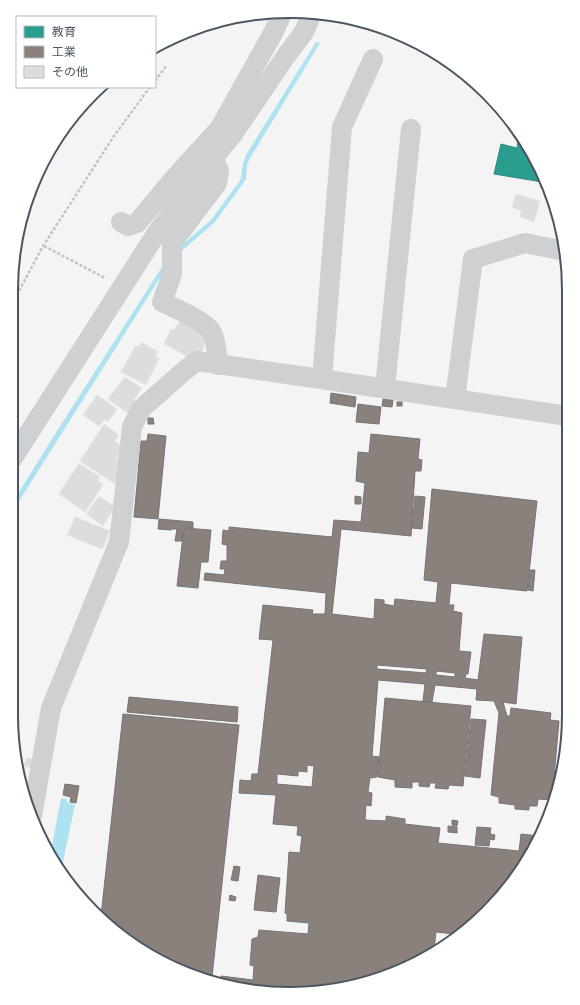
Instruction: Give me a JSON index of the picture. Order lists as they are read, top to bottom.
{
  "legend": ["教育", "工業", "その他"]
}
